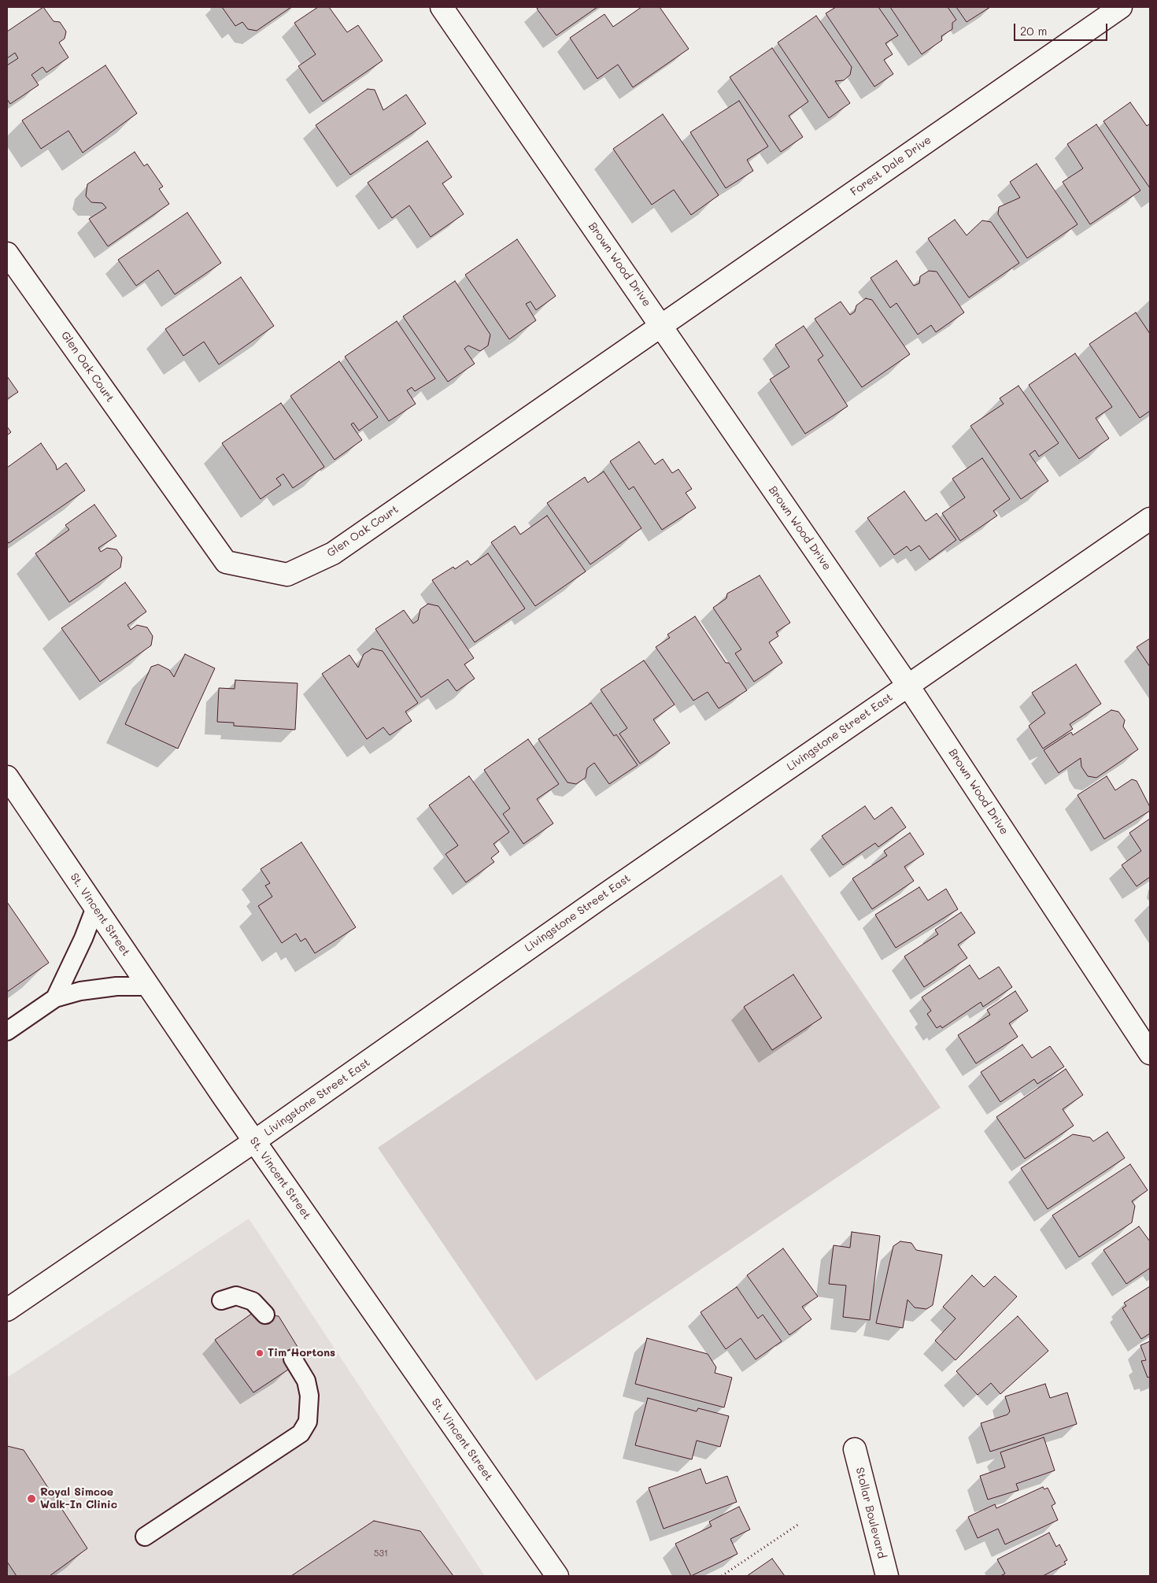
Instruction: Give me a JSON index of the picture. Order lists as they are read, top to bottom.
{
  "streets": {
    "street": [
      "Forest Dale Drive",
      "Brown Wood Drive",
      "Glen Oak Court",
      "Livingstone Street East",
      "St. Vincent Street",
      "Stollar Boulevard"
    ]
  },
  "crossings": [
    ["Forest Dale Drive", "Brown Wood Drive"],
    ["Forest Dale Drive", "Glen Oak Court"],
    ["Brown Wood Drive", "Glen Oak Court"],
    ["Brown Wood Drive", "Livingstone Street East"],
    ["Livingstone Street East", "St. Vincent Street"]
  ],
  "places": ["Tim Hortons", "Royal Simcoe Walk-In Clinic"],
  "house_numbers": ["531"],
  "scale_bar": "20 m"
}
